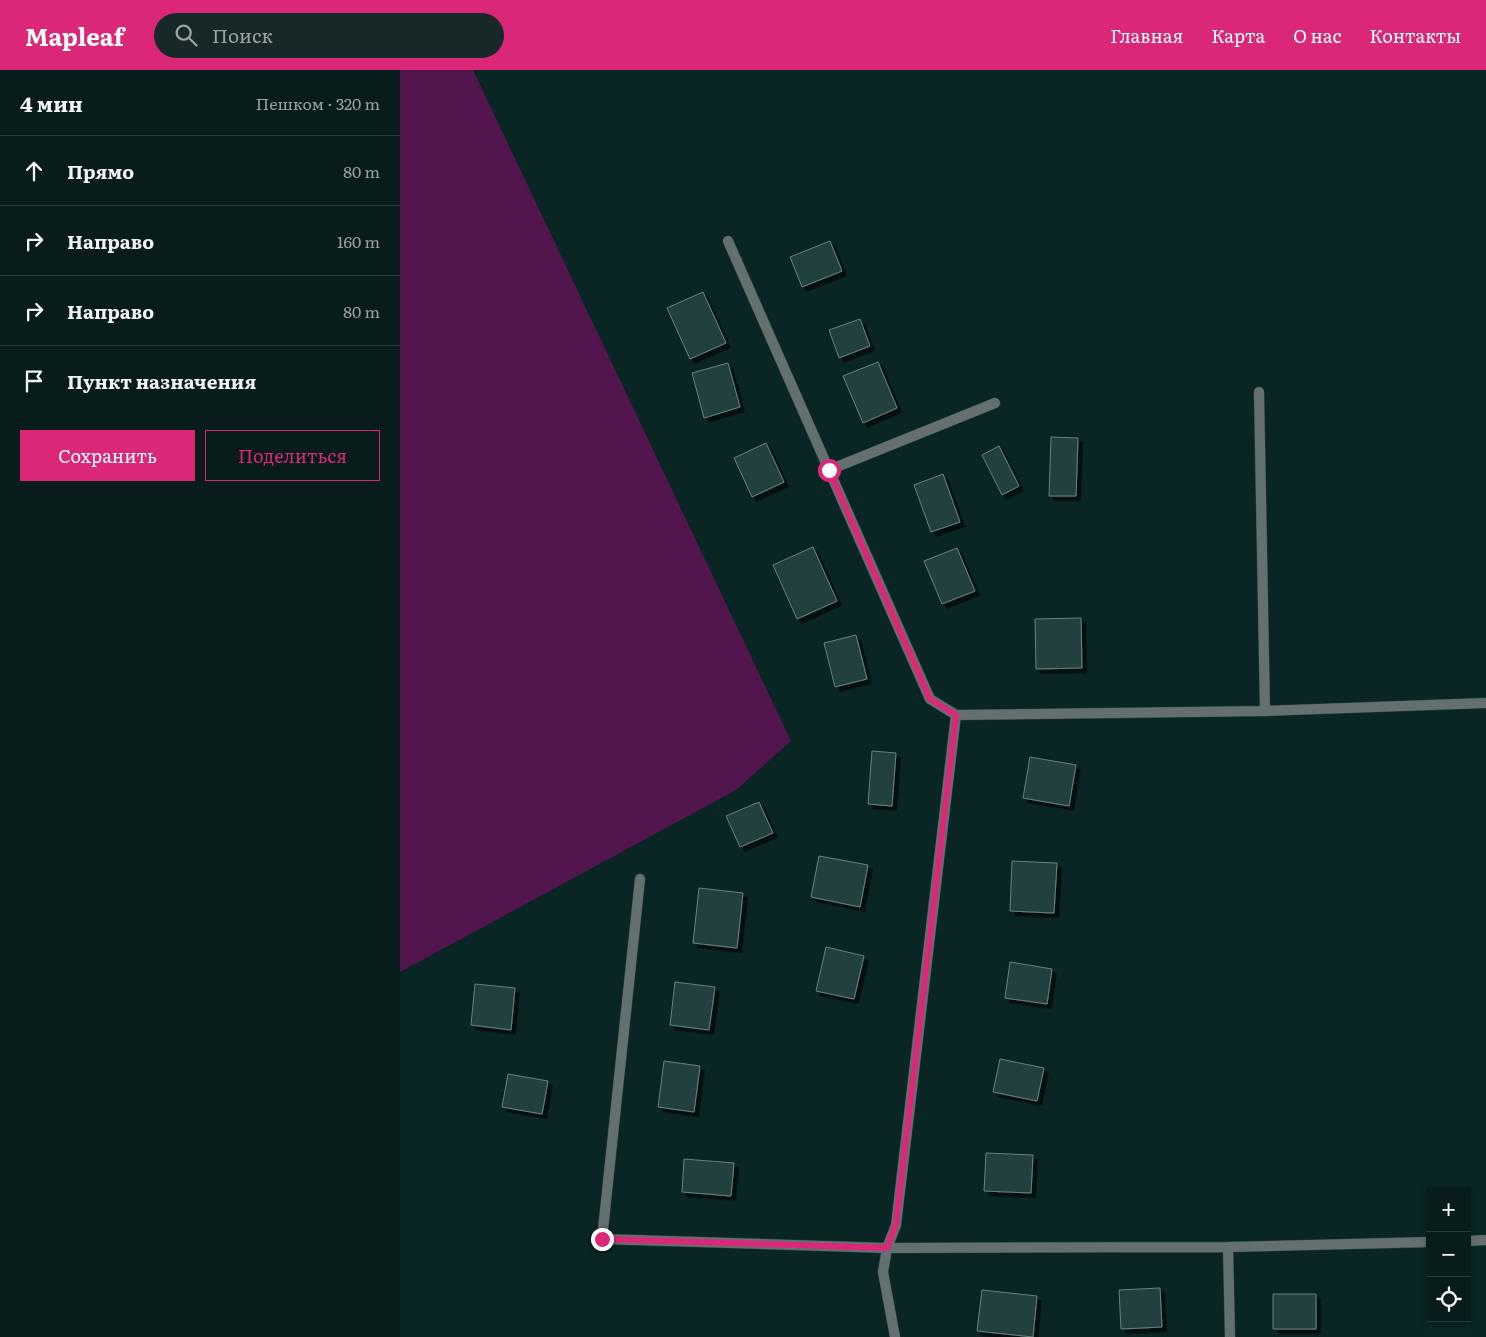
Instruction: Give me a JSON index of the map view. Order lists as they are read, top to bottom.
{
  "page": {
    "header": "Mapleaf",
    "search": "Поиск",
    "nav": [
      "Главная",
      "Карта",
      "О нас",
      "Контакты"
    ],
    "heading": ["4 мин", "Пешком · 320 m"],
    "list": [
      ["Прямо", "80 m"],
      ["Направо", "160 m"],
      ["Направо", "80 m"],
      "Пункт назначения"
    ],
    "buttons": ["Сохранить", "Поделиться"],
    "map_buttons": ["+", "−"]
  }
}
